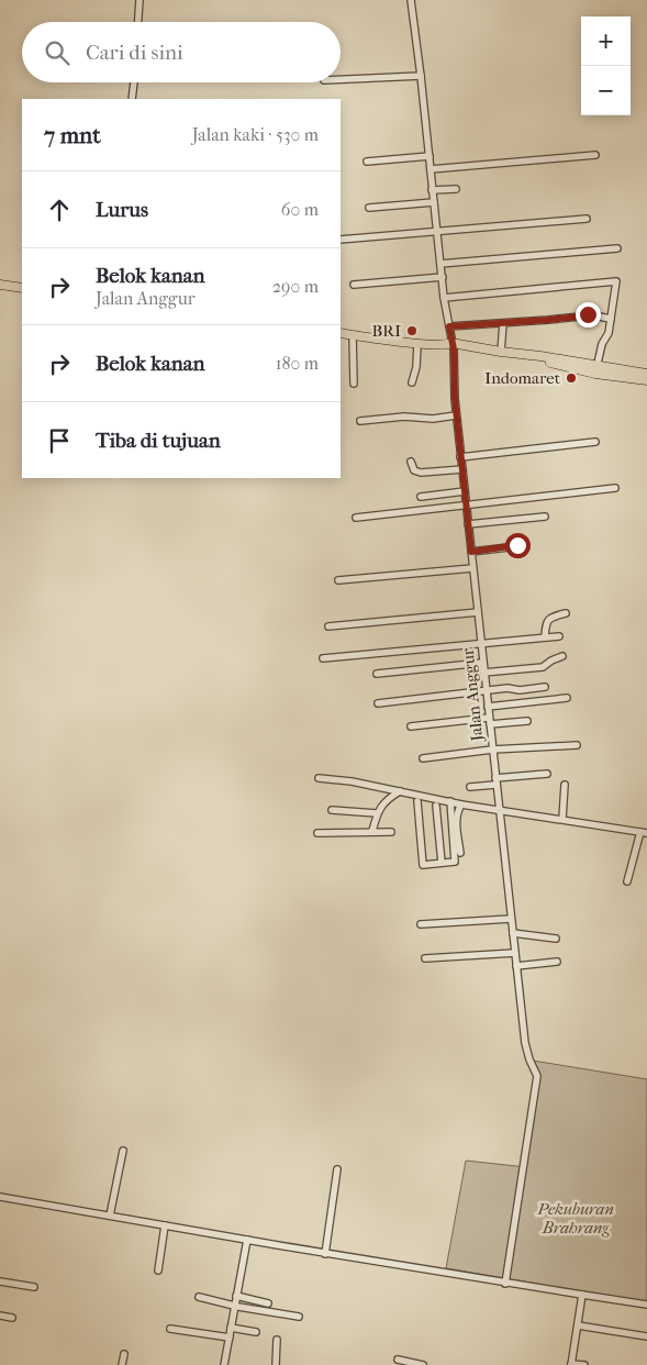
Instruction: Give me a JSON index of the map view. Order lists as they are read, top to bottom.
{
  "streets": {
    "street": ["Jalan Anggur"]
  },
  "parks": ["Pekuburan Brahrang"],
  "places": ["BRI", "Indomaret"],
  "page": {
    "map_buttons": ["+", "−"],
    "search": "Cari di sini",
    "heading": ["7 mnt", "Jalan kaki · 530 m"],
    "list": [
      ["Lurus", "60 m"],
      ["Belok kanan", "Jalan Anggur", "290 m"],
      ["Belok kanan", "180 m"],
      "Tiba di tujuan"
    ]
  }
}
